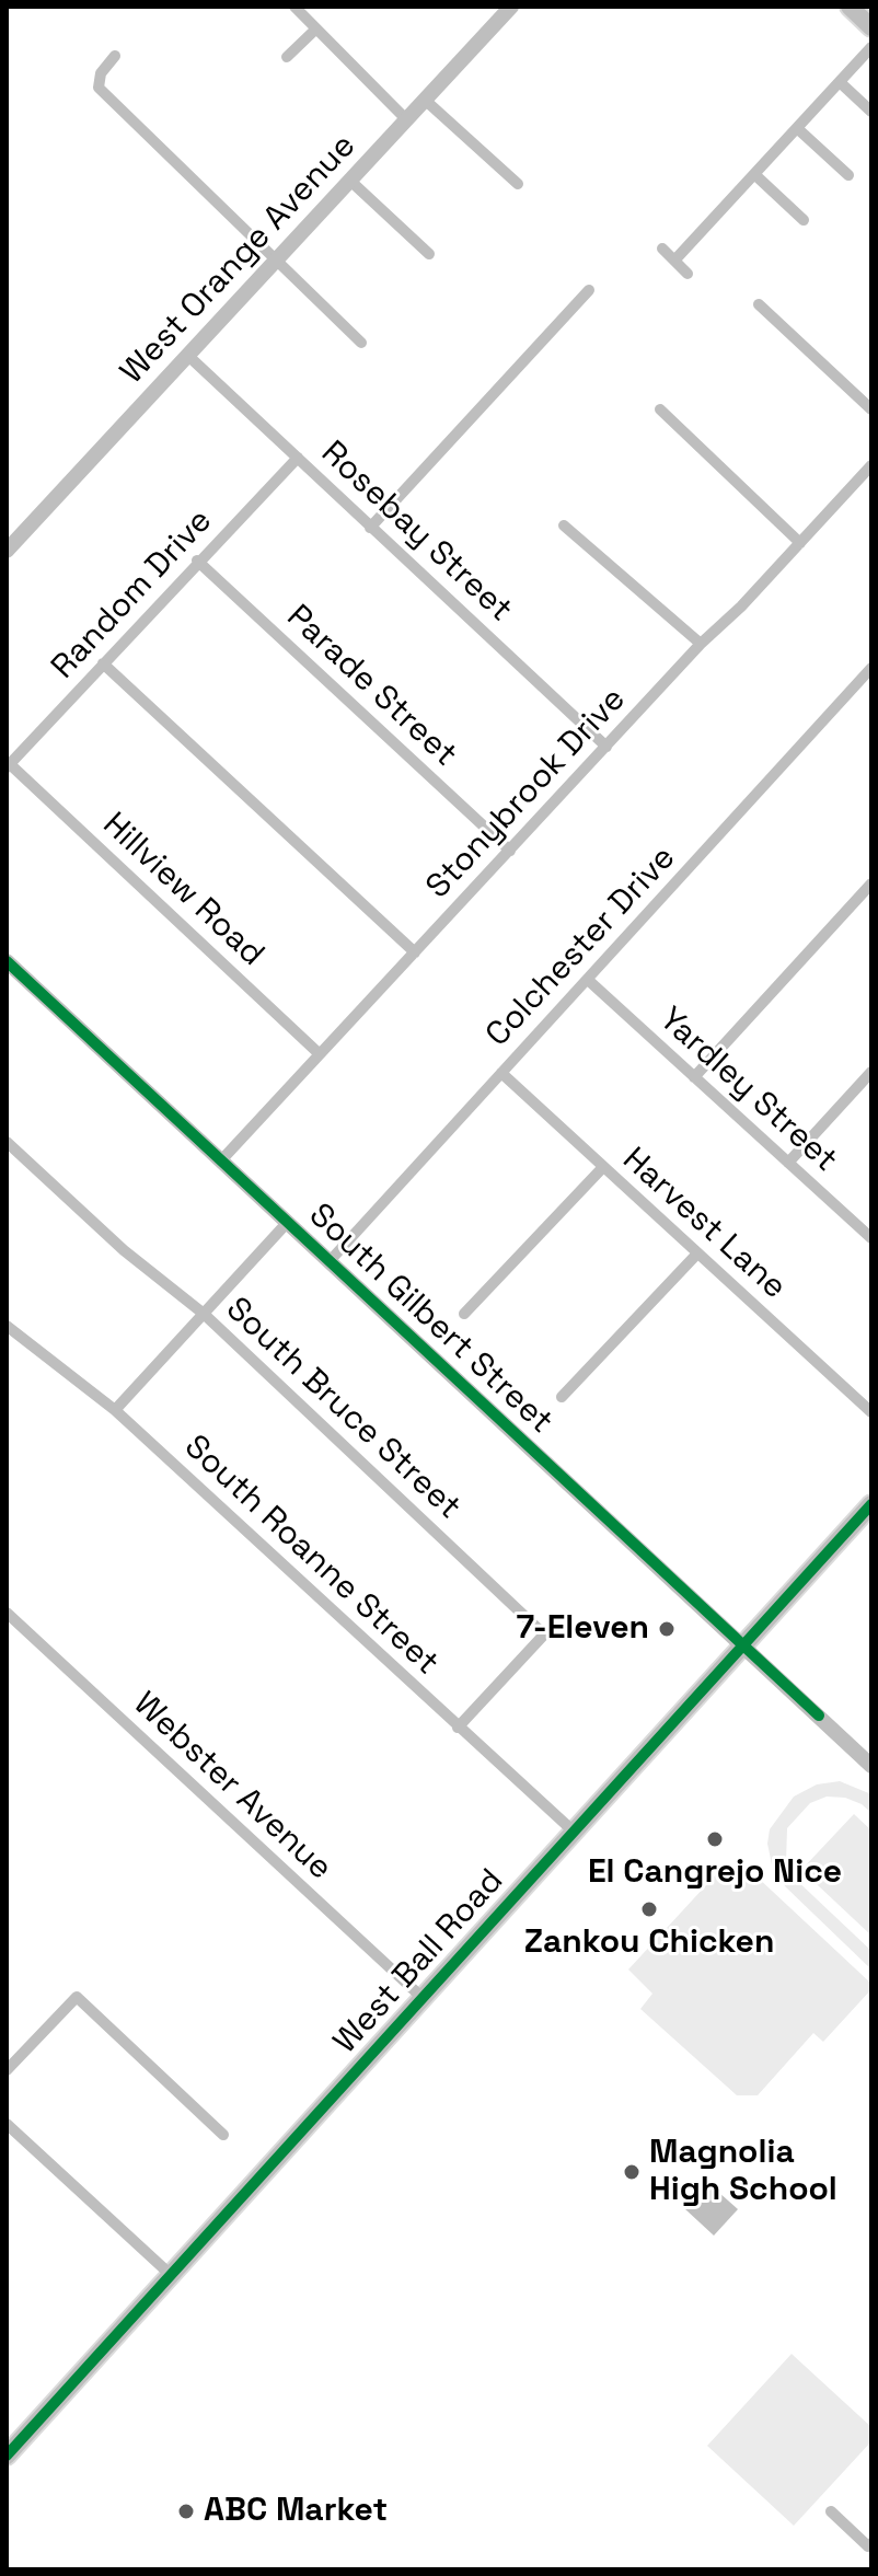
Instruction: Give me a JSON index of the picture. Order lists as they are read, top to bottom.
{
  "streets": {
    "main road": ["West Ball Road"],
    "street": [
      "West Orange Avenue",
      "Rosebay Street",
      "Random Drive",
      "Parade Street",
      "Stonybrook Drive",
      "Hillview Road",
      "Colchester Drive",
      "Yardley Street",
      "Harvest Lane",
      "South Gilbert Street",
      "South Bruce Street",
      "South Roanne Street",
      "Webster Avenue"
    ]
  },
  "crossings": [
    ["West Orange Avenue", "Rosebay Street"],
    ["Rosebay Street", "Random Drive"],
    ["Rosebay Street", "Stonybrook Drive"],
    ["Random Drive", "Parade Street"],
    ["Random Drive", "Hillview Road"],
    ["Parade Street", "Stonybrook Drive"],
    ["Stonybrook Drive", "Hillview Road"],
    ["Stonybrook Drive", "South Gilbert Street"],
    ["Colchester Drive", "Yardley Street"],
    ["Colchester Drive", "Harvest Lane"],
    ["Colchester Drive", "South Gilbert Street"],
    ["South Gilbert Street", "West Ball Road"],
    ["South Bruce Street", "South Roanne Street"],
    ["South Roanne Street", "West Ball Road"],
    ["Webster Avenue", "West Ball Road"]
  ],
  "places": [
    "7-Eleven",
    "El Cangrejo Nice",
    "Zankou Chicken",
    "Magnolia High School",
    "ABC Market"
  ]
}
